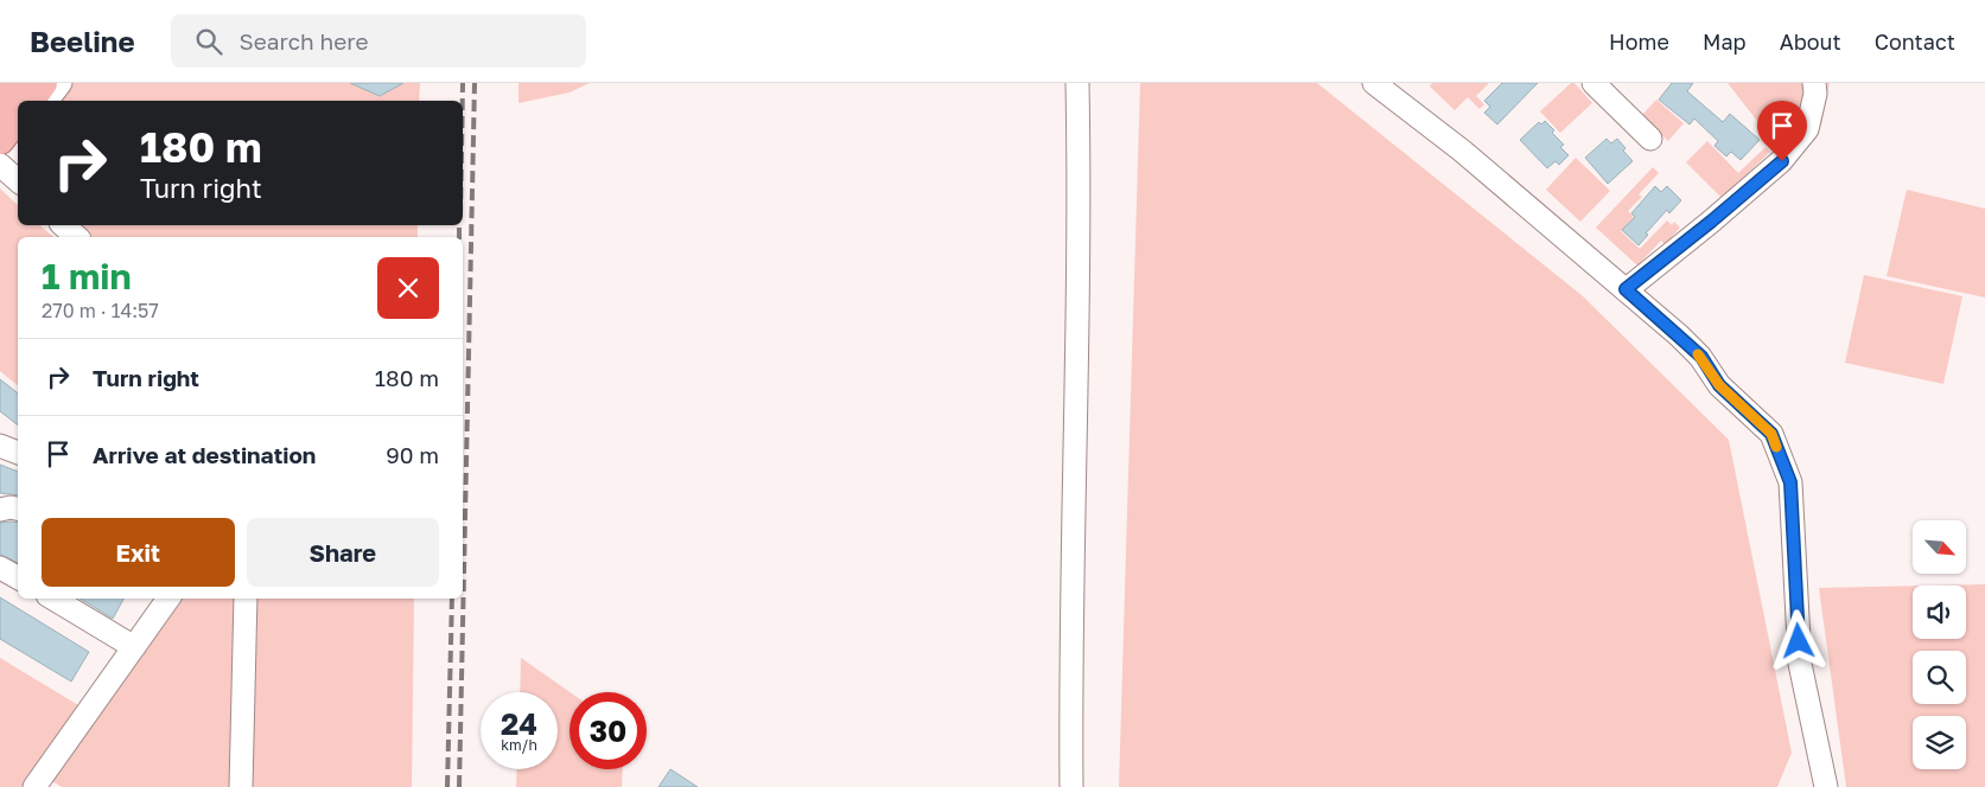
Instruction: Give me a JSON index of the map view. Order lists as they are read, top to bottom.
{
  "north": "bottom right",
  "page": {
    "header": "Beeline",
    "search": "Search here",
    "nav": [
      "Home",
      "Map",
      "About",
      "Contact"
    ],
    "turn": ["180 m", "Turn right"],
    "heading": ["1 min", "270 m · 14:57"],
    "list": [
      {
        "name": "Turn right",
        "value": "180 m"
      },
      {
        "name": "Arrive at destination",
        "value": "90 m"
      }
    ],
    "buttons": ["Exit", "Share"],
    "speed": "24 km/h",
    "limit": "30"
  }
}
